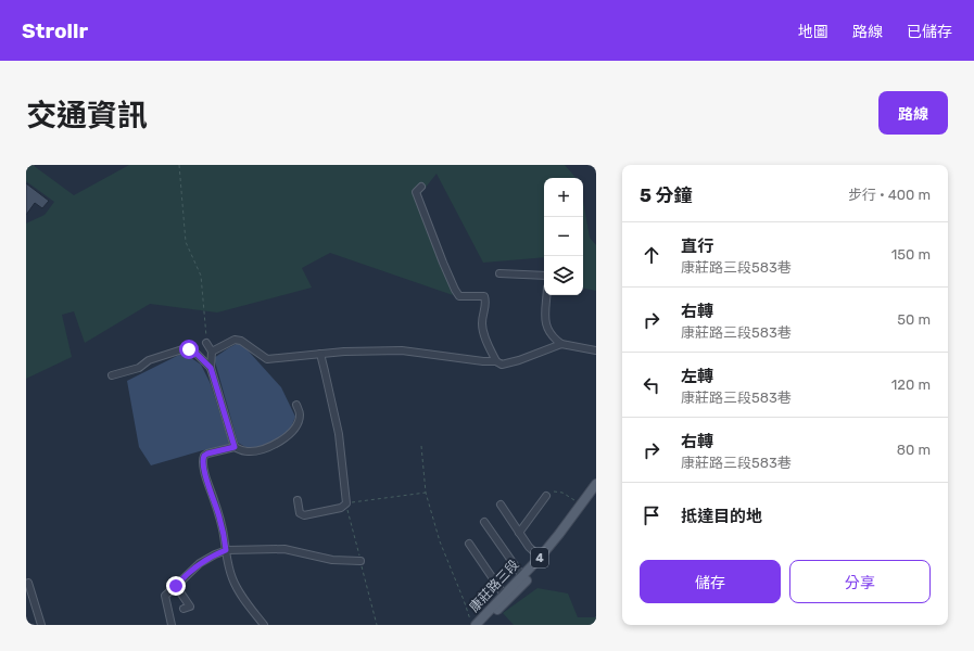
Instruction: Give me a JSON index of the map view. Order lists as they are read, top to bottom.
{
  "streets": {
    "main road": ["4", "康莊路三段"]
  },
  "page": {
    "header": "Strollr",
    "nav": ["地圖", "路線", "已儲存"],
    "title": "交通資訊",
    "buttons": [
      "路線",
      ["儲存", "分享"]
    ],
    "heading": ["5 分鐘", "步行 · 400 m"],
    "map_buttons": ["+", "−"],
    "list": [
      ["直行", "康莊路三段583巷", "150 m"],
      ["右轉", "康莊路三段583巷", "50 m"],
      ["左轉", "康莊路三段583巷", "120 m"],
      ["右轉", "康莊路三段583巷", "80 m"],
      "抵達目的地"
    ]
  }
}
